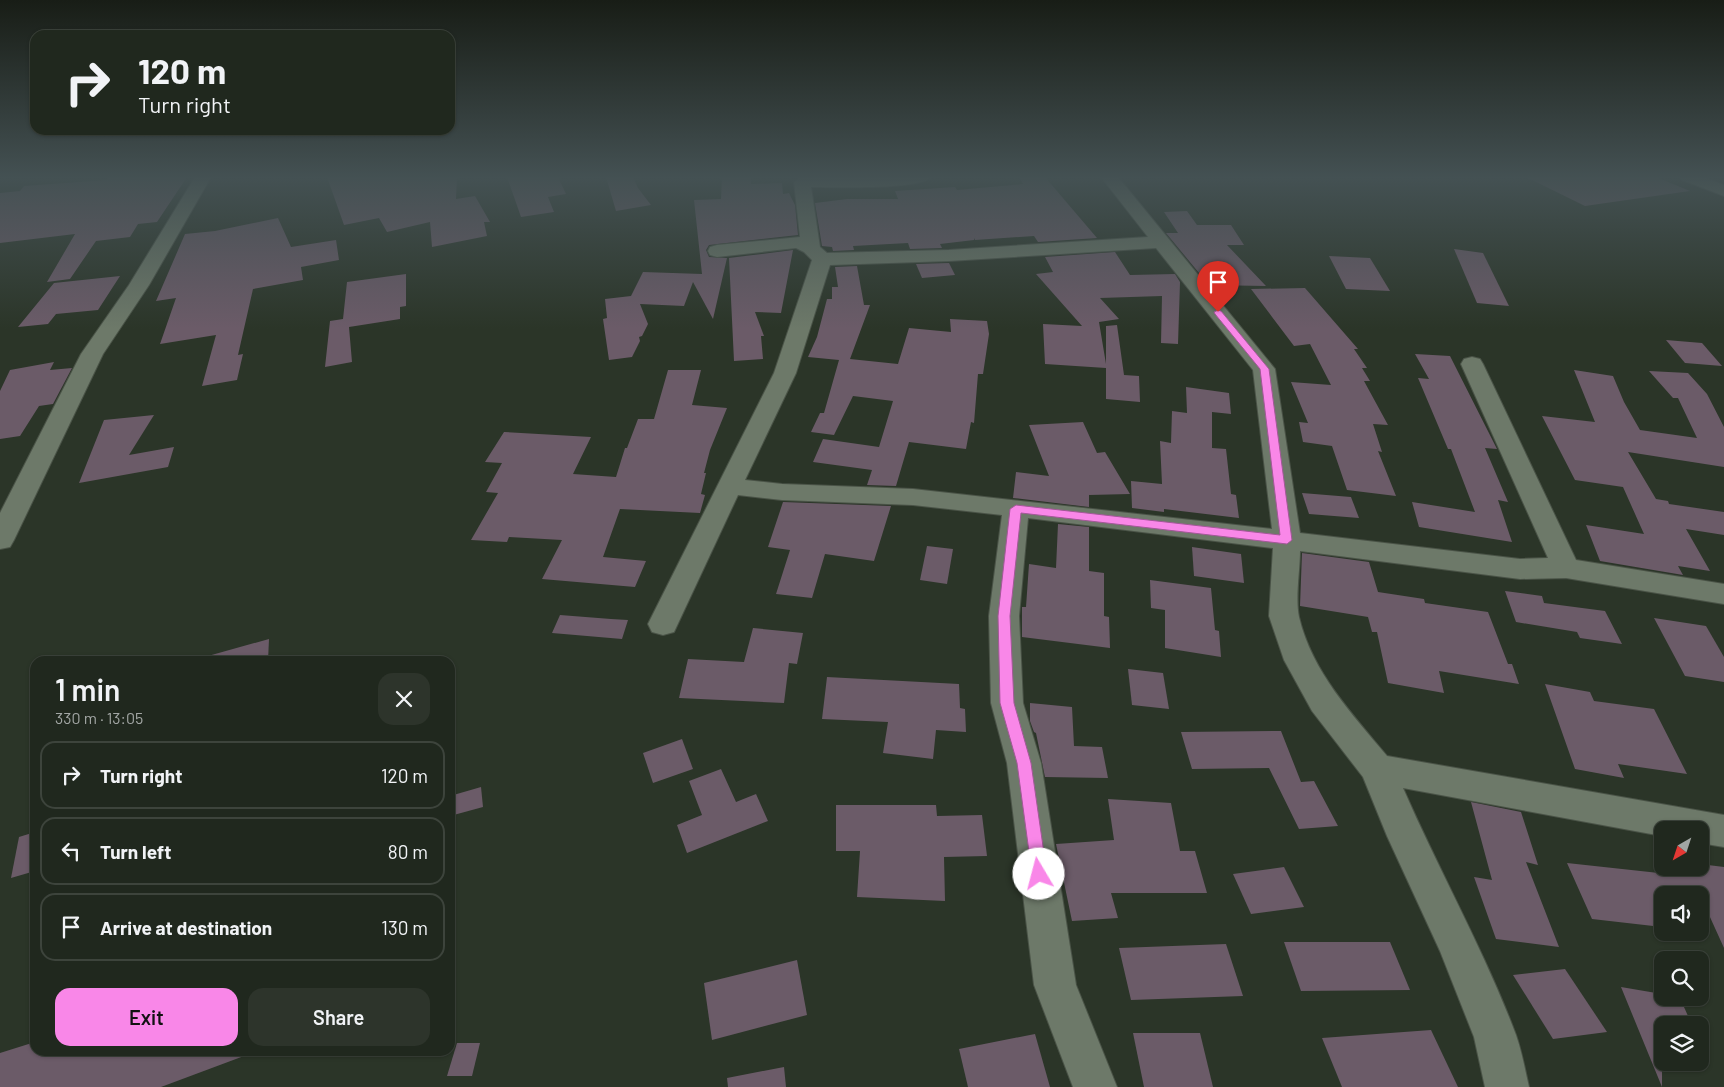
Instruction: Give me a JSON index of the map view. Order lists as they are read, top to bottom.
{
  "north": "bottom left",
  "page": {
    "turn": ["120 m", "Turn right"],
    "heading": ["1 min", "330 m · 13:05"],
    "list": [
      {
        "name": "Turn right",
        "value": "120 m"
      },
      {
        "name": "Turn left",
        "value": "80 m"
      },
      {
        "name": "Arrive at destination",
        "value": "130 m"
      }
    ],
    "buttons": ["Exit", "Share"]
  }
}
